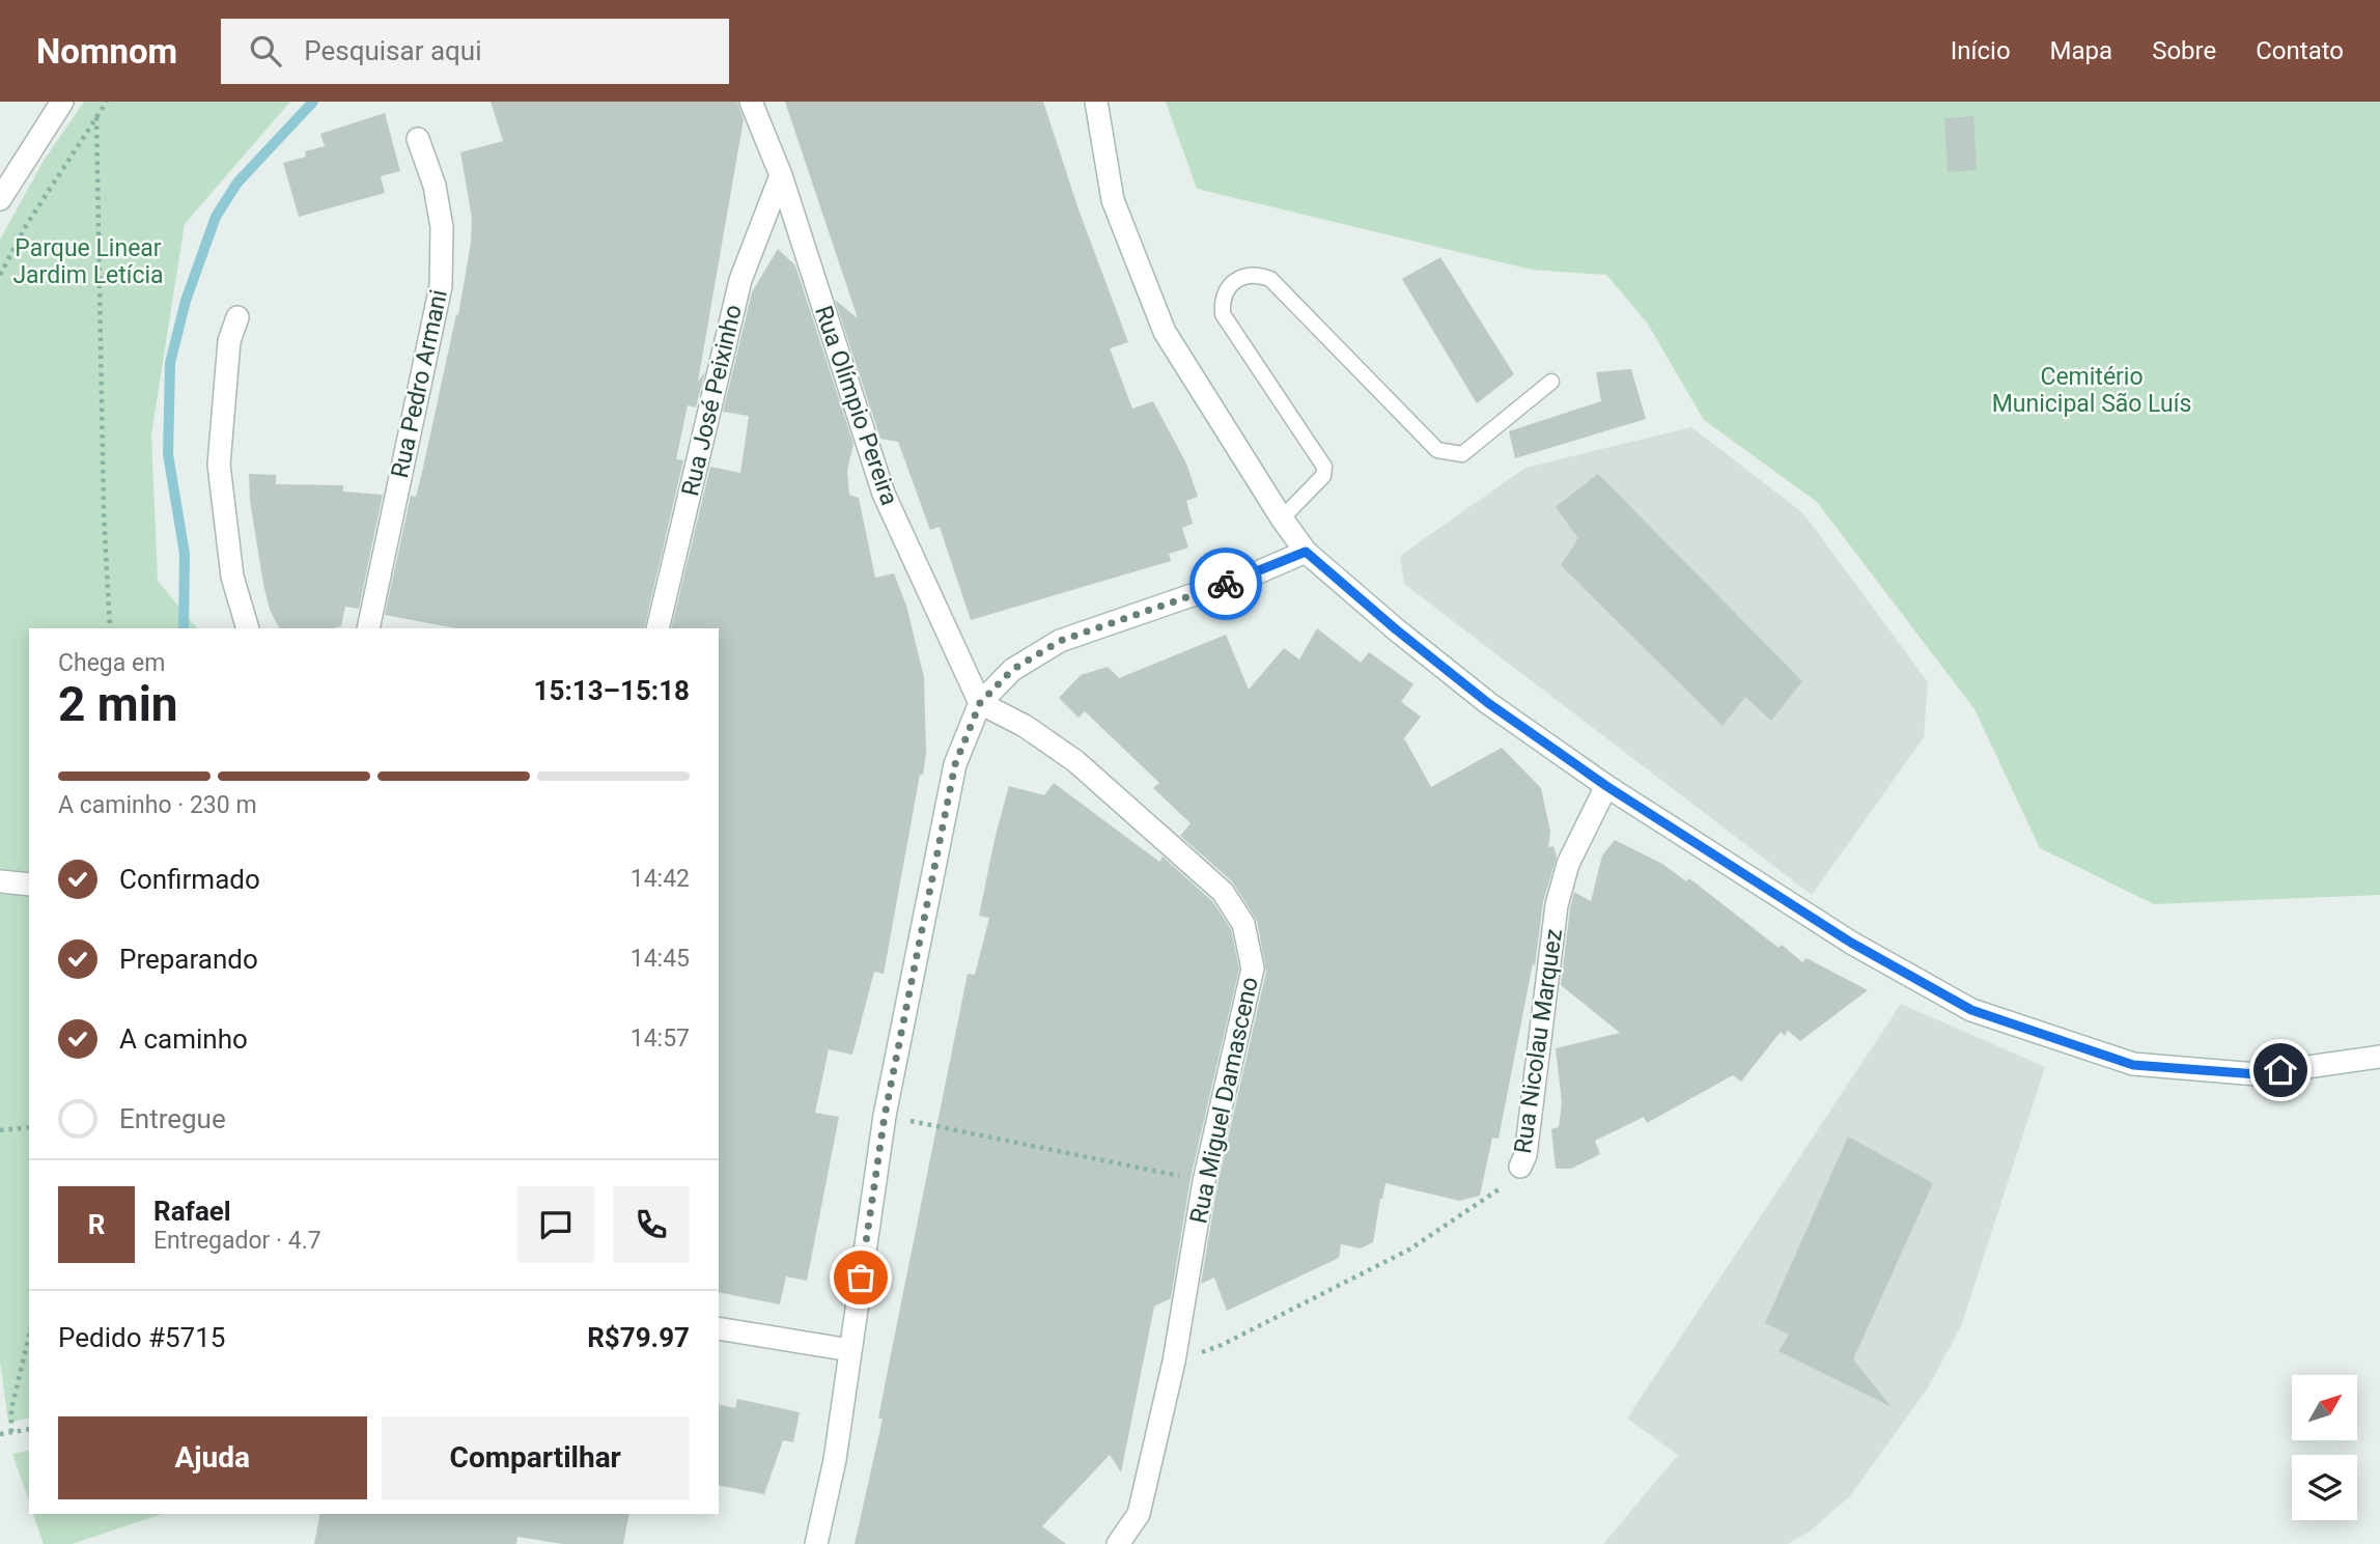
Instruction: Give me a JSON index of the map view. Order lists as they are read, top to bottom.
{
  "streets": {
    "street": [
      "Rua Pedro Armani",
      "Rua José Peixinho",
      "Rua Olímpio Pereira",
      "Rua Nicolau Marquez",
      "Rua Miguel Damasceno"
    ]
  },
  "crossings": [
    ["Rua José Peixinho", "Rua Olímpio Pereira"],
    ["Rua Olímpio Pereira", "Rua Miguel Damasceno"],
    ["Rua Nicolau Marquez", "Rua Miguel Damasceno"]
  ],
  "parks": ["Parque Linear Jardim Letícia", "Cemitério Municipal São Luís"],
  "north": "top right",
  "page": {
    "header": "Nomnom",
    "search": "Pesquisar aqui",
    "nav": [
      "Início",
      "Mapa",
      "Sobre",
      "Contato"
    ],
    "heading": ["2 min", "Chega em", "15:13–15:18"],
    "panel": [
      "Rafael",
      "Entregador · 4.7",
      "Pedido #5715",
      "R$79.97"
    ],
    "bar": "A caminho · 230 m",
    "list": [
      ["Confirmado", "14:42"],
      ["Preparando", "14:45"],
      ["A caminho", "14:57"],
      "Entregue"
    ],
    "round": "R",
    "buttons": ["Ajuda", "Compartilhar"]
  }
}
